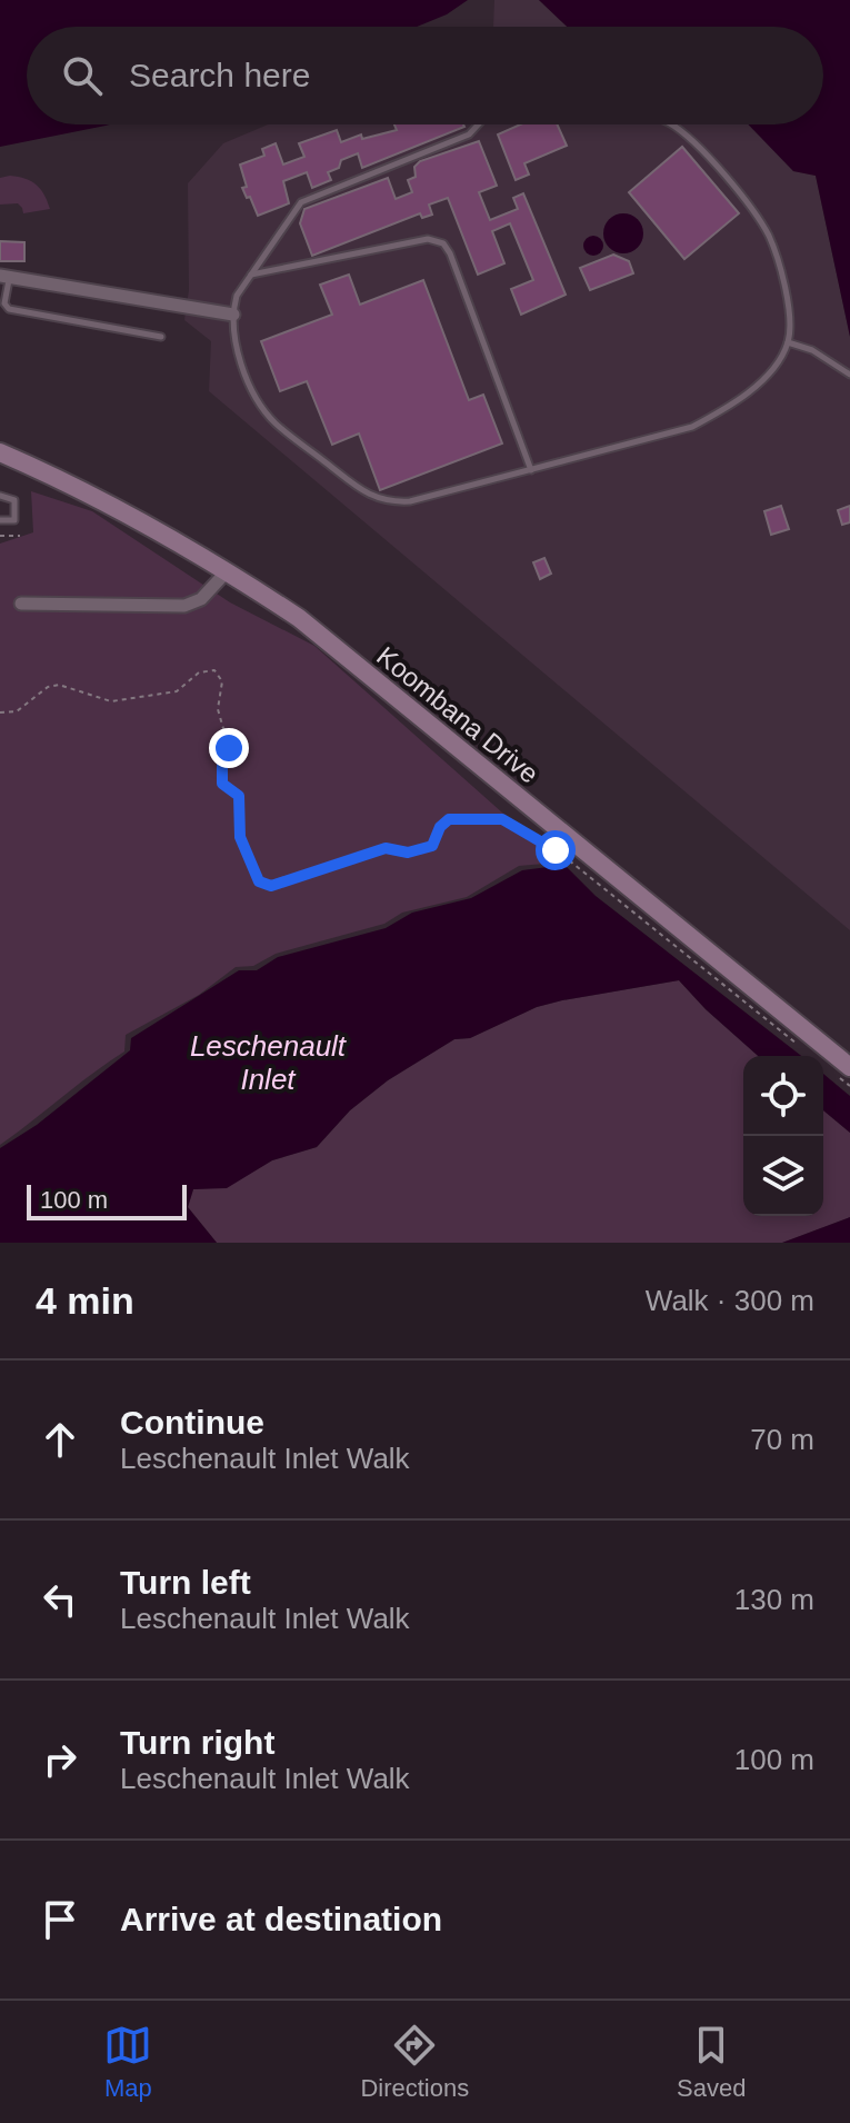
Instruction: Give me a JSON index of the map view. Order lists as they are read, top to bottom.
{
  "streets": {
    "main road": ["Koombana Drive"]
  },
  "water": ["Leschenault Inlet"],
  "scale_bar": "100 m",
  "page": {
    "search": "Search here",
    "scale": "100 m",
    "heading": ["4 min", "Walk · 300 m"],
    "list": [
      ["Continue", "Leschenault Inlet Walk", "70 m"],
      ["Turn left", "Leschenault Inlet Walk", "130 m"],
      ["Turn right", "Leschenault Inlet Walk", "100 m"],
      "Arrive at destination"
    ],
    "nav": ["Map", "Directions", "Saved"]
  }
}
